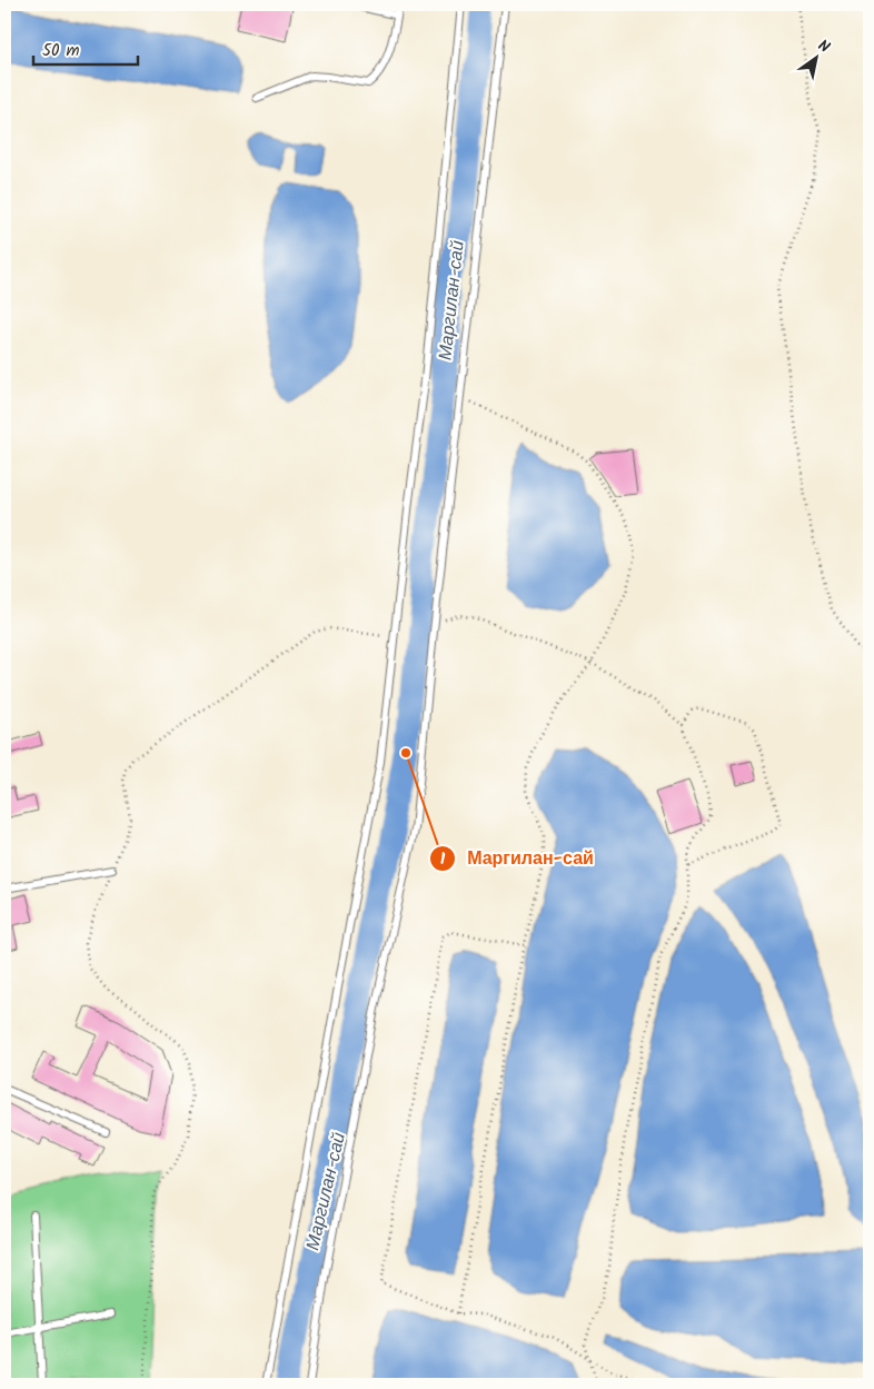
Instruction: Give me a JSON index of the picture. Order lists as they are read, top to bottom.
{
  "water": ["Маргилан-сай"],
  "places": ["Маргилан-сай"],
  "scale_bar": "50 m",
  "north": "top right"
}
